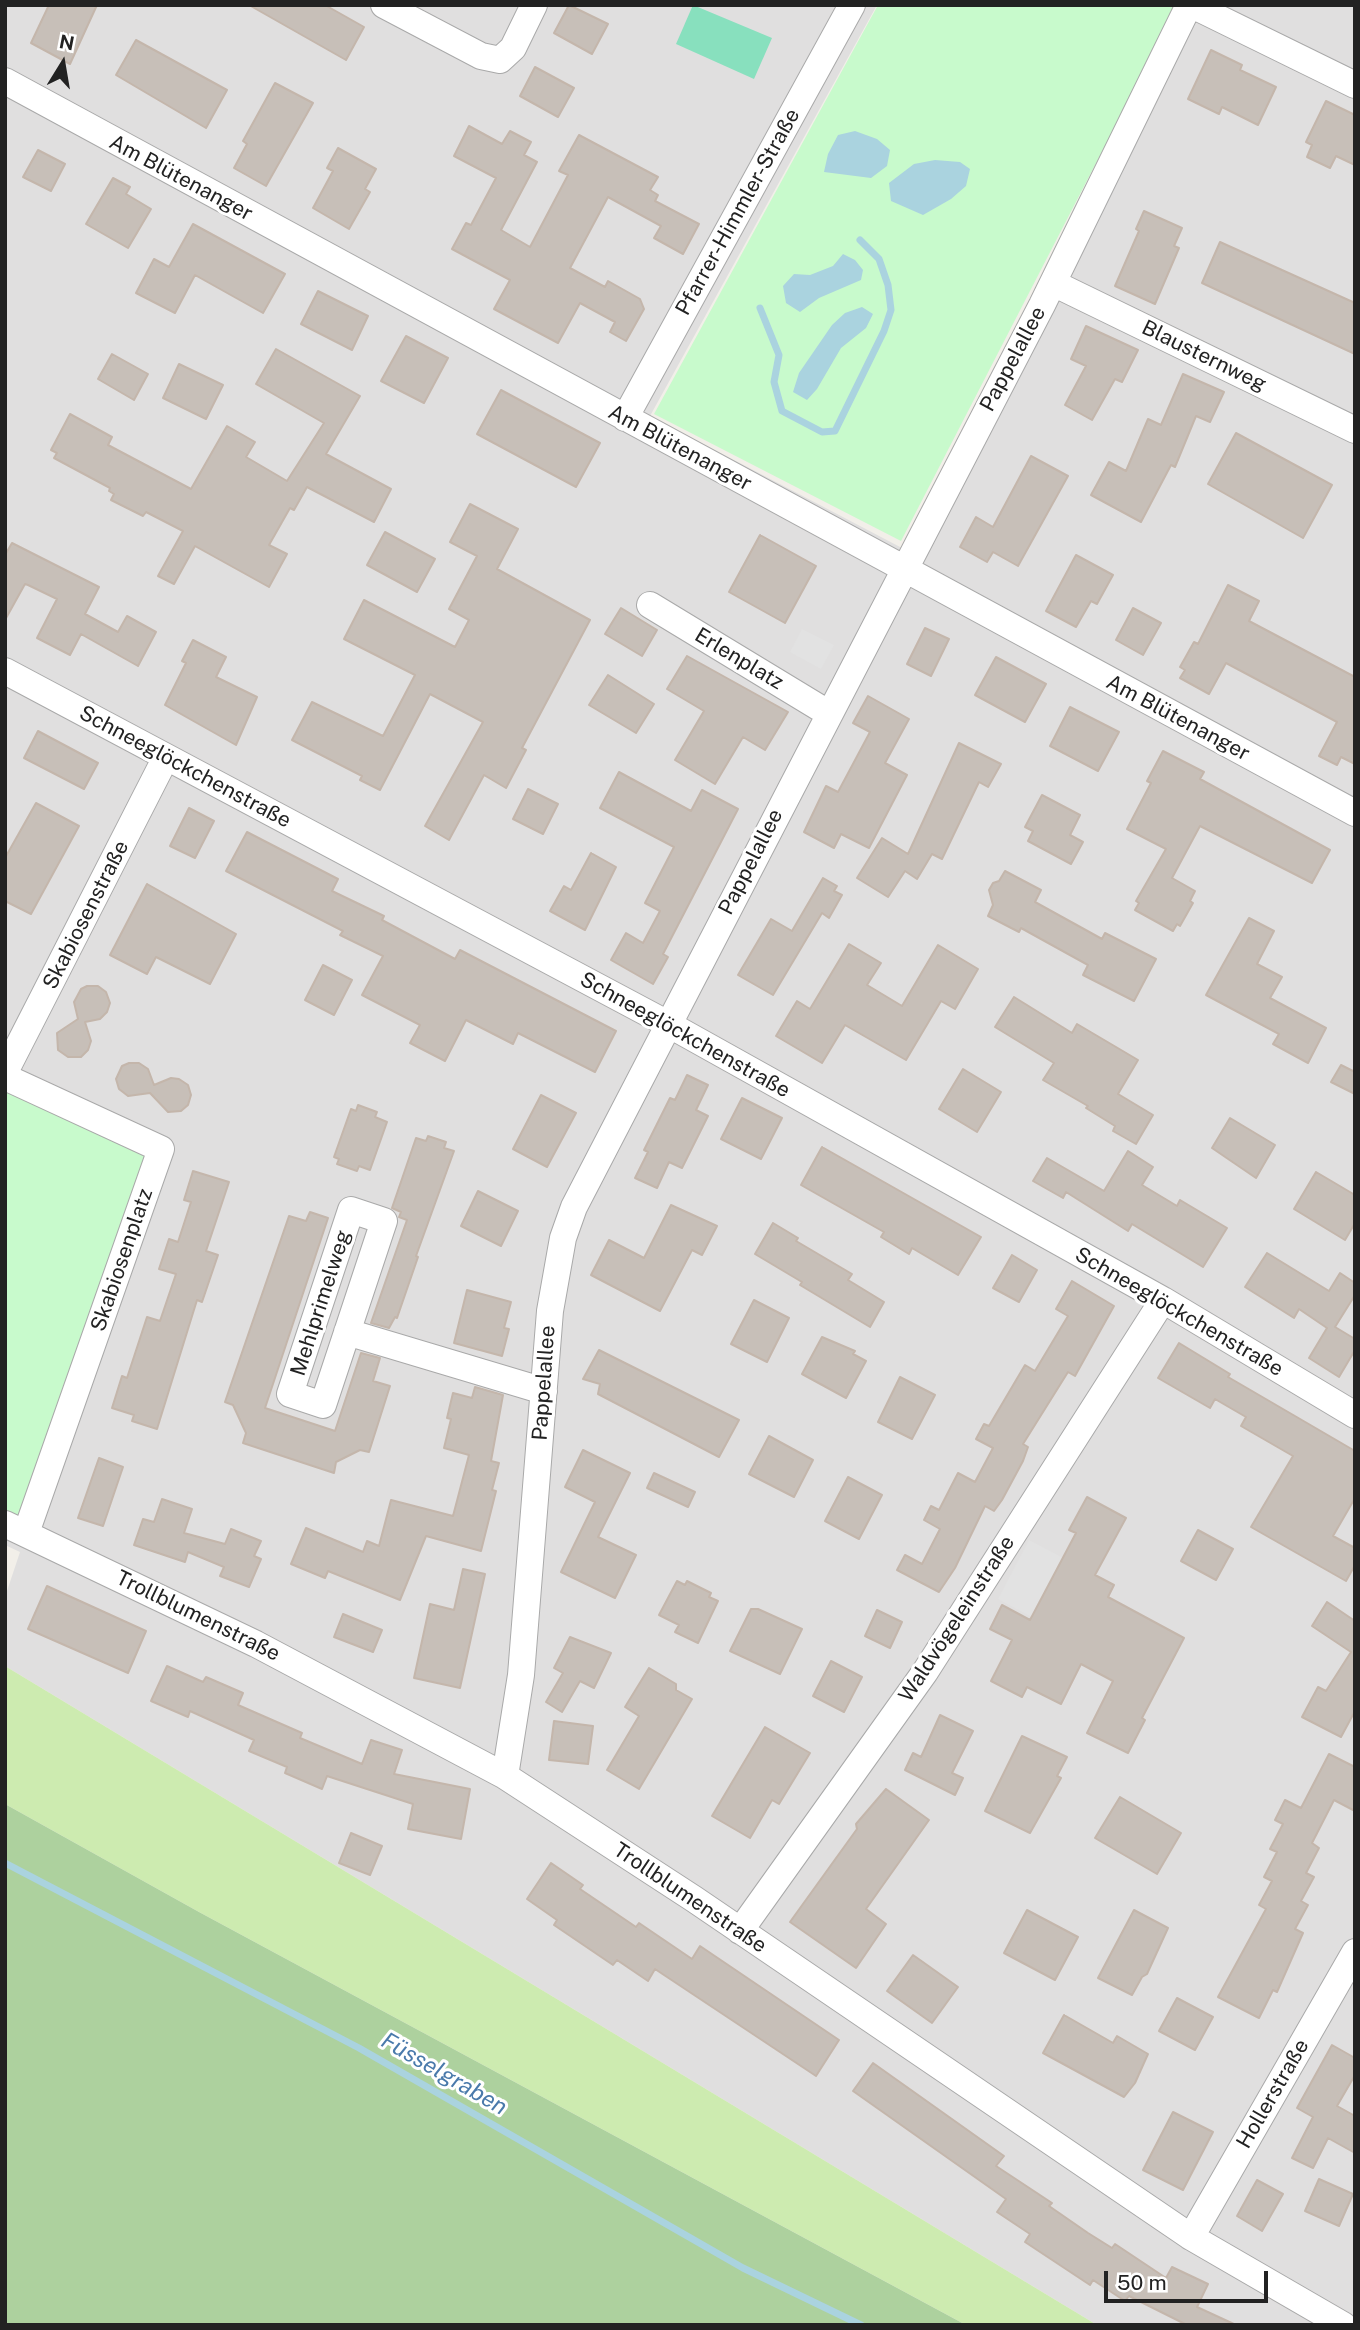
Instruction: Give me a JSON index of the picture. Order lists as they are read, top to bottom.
{
  "streets": {
    "street": [
      "Am Blütenanger",
      "Pfarrer-Himmler-Straße",
      "Blausternweg",
      "Pappelallee",
      "Erlenplatz",
      "Schneeglöckchenstraße",
      "Skabiosenstraße",
      "Skabiosenplatz",
      "Mehlprimelweg",
      "Trollblumenstraße",
      "Waldvögeleinstraße",
      "Hollerstraße"
    ]
  },
  "crossings": [
    ["Am Blütenanger", "Pfarrer-Himmler-Straße"],
    ["Am Blütenanger", "Pappelallee"],
    ["Blausternweg", "Pappelallee"],
    ["Pappelallee", "Erlenplatz"],
    ["Pappelallee", "Schneeglöckchenstraße"],
    ["Pappelallee", "Mehlprimelweg"],
    ["Pappelallee", "Trollblumenstraße"],
    ["Schneeglöckchenstraße", "Skabiosenstraße"],
    ["Schneeglöckchenstraße", "Waldvögeleinstraße"],
    ["Skabiosenstraße", "Skabiosenplatz"],
    ["Skabiosenplatz", "Trollblumenstraße"],
    ["Trollblumenstraße", "Waldvögeleinstraße"],
    ["Trollblumenstraße", "Hollerstraße"]
  ],
  "water": ["Füsselgraben"],
  "scale_bar": "50 m",
  "north": "top"
}
